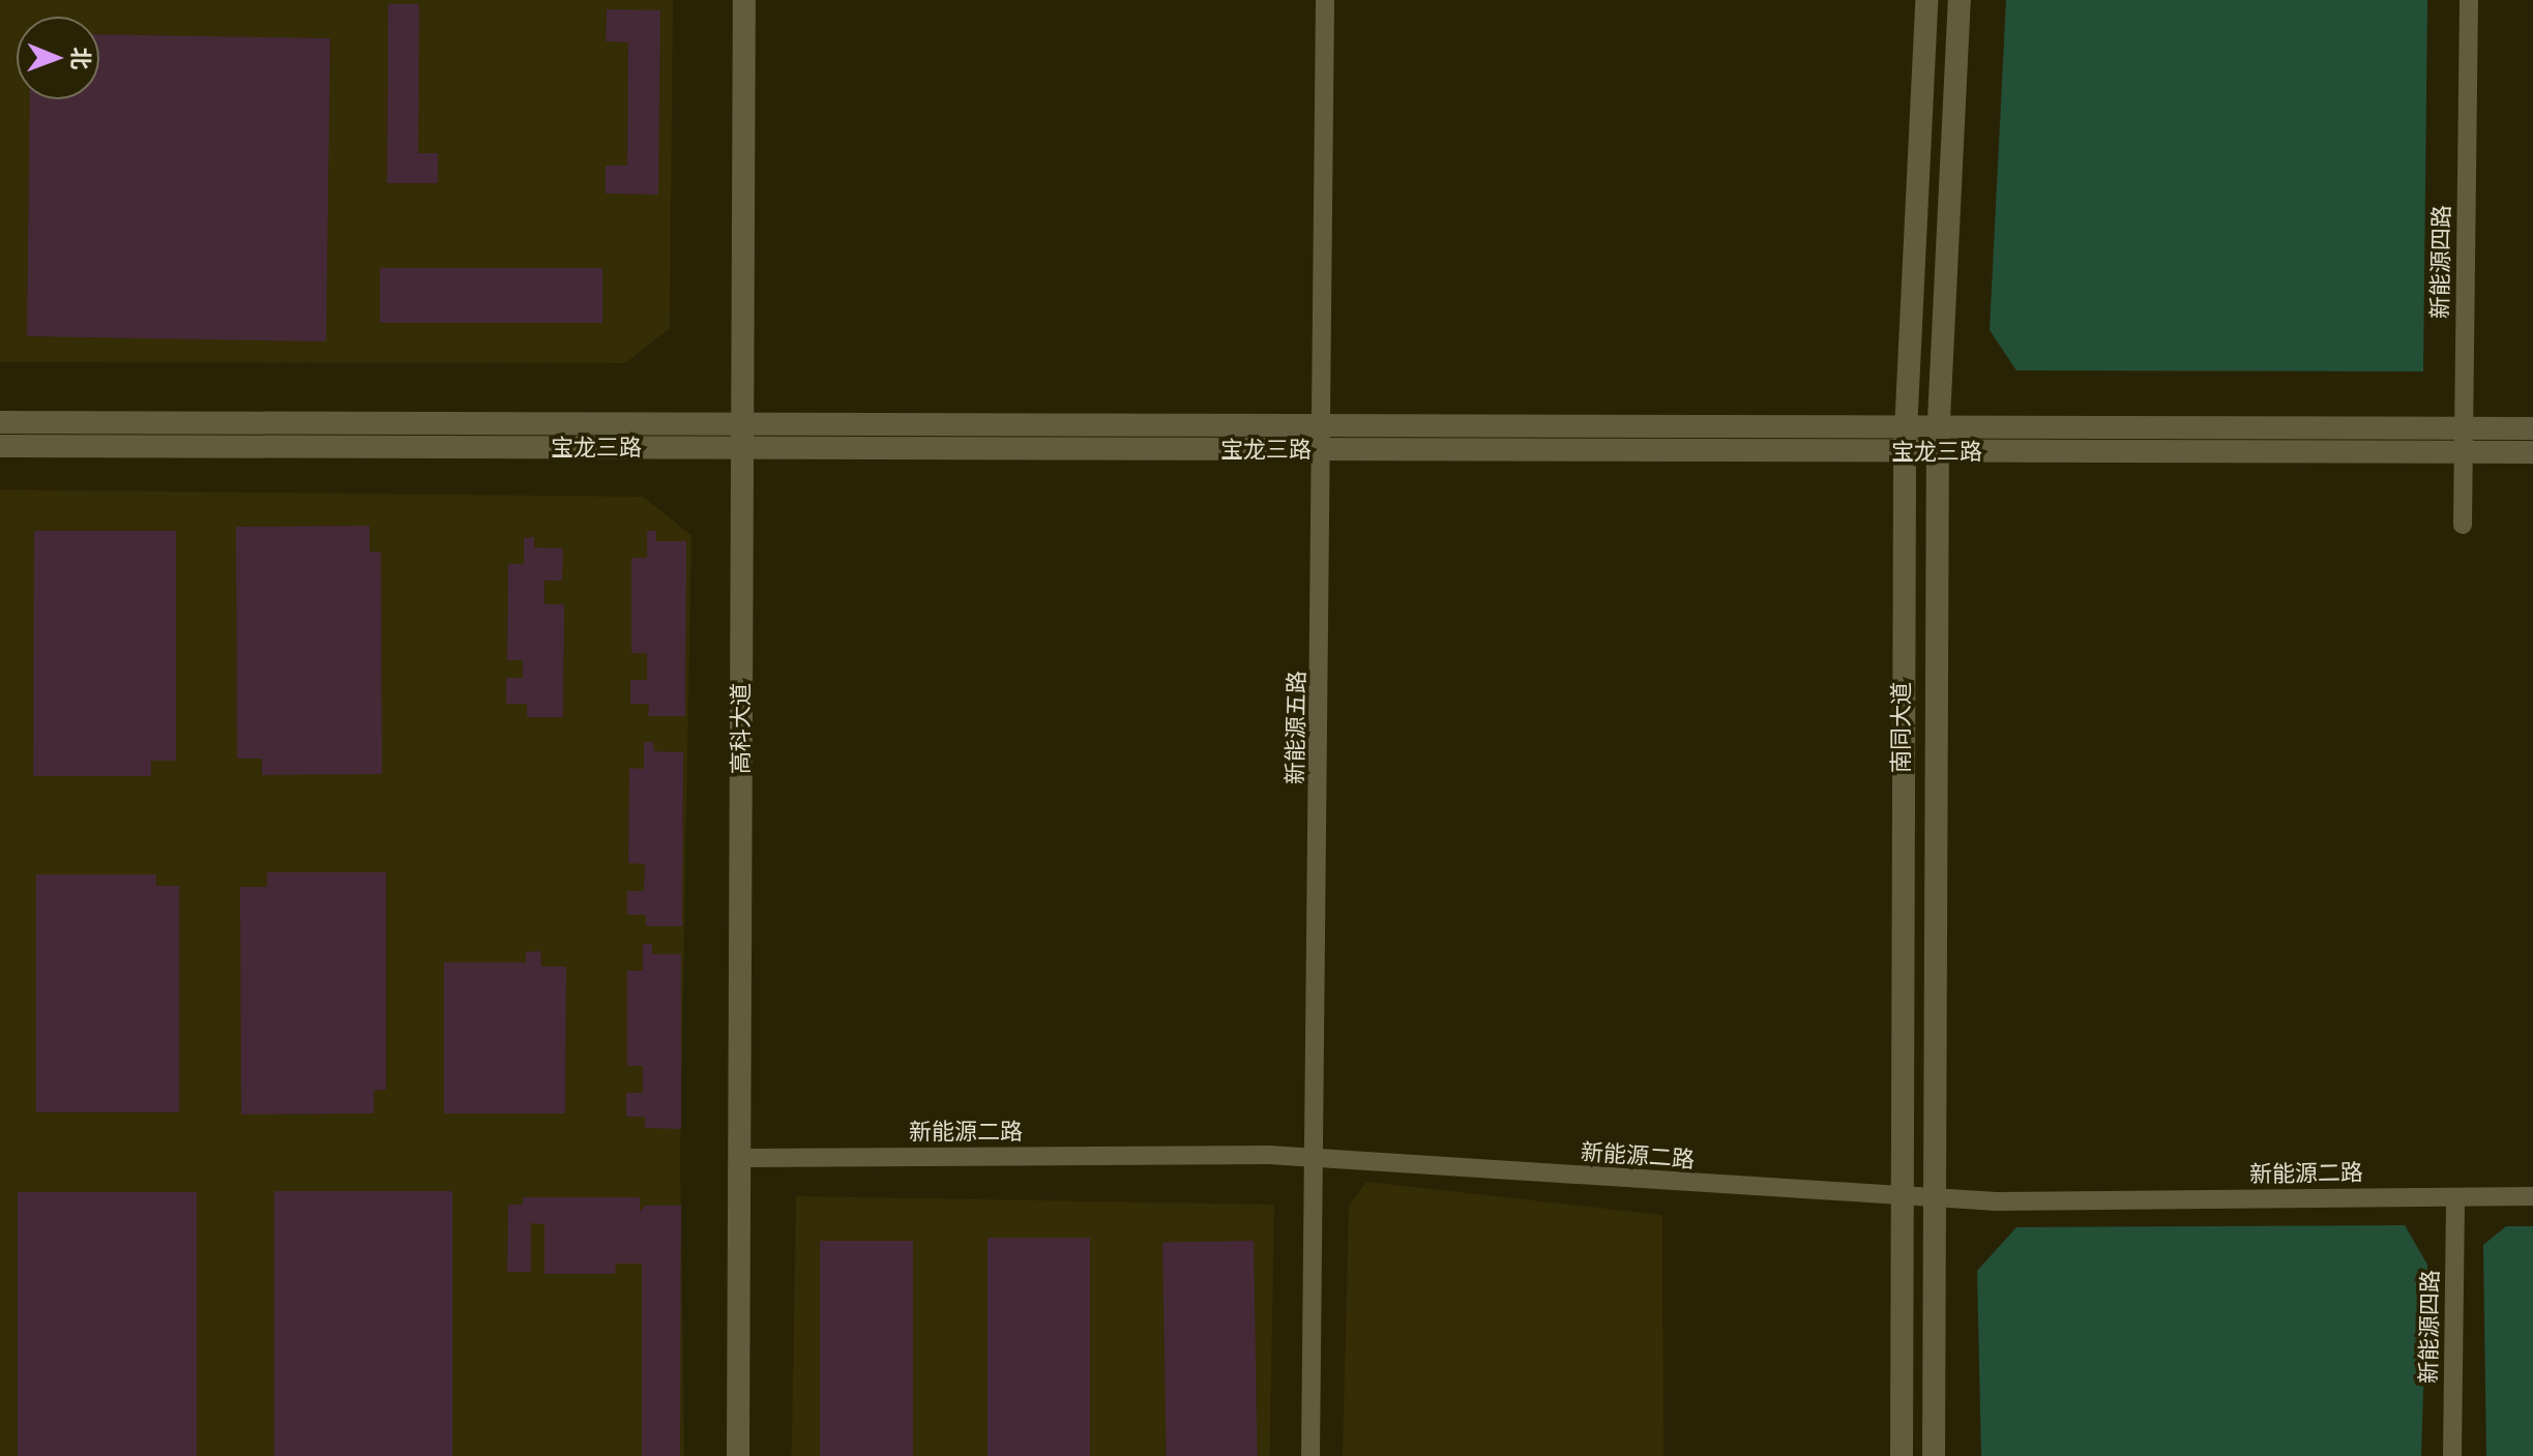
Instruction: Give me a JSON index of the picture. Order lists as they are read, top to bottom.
{
  "streets": {
    "street": [
      "新能源四路",
      "宝龙三路",
      "新能源五路",
      "南同大道",
      "高科大道",
      "新能源二路"
    ]
  },
  "crossings": [
    ["新能源四路", "宝龙三路"],
    ["新能源四路", "新能源二路"],
    ["宝龙三路", "新能源五路"],
    ["宝龙三路", "南同大道"],
    ["宝龙三路", "高科大道"],
    ["新能源五路", "新能源二路"],
    ["南同大道", "新能源二路"],
    ["高科大道", "新能源二路"]
  ],
  "north": "right"
}
